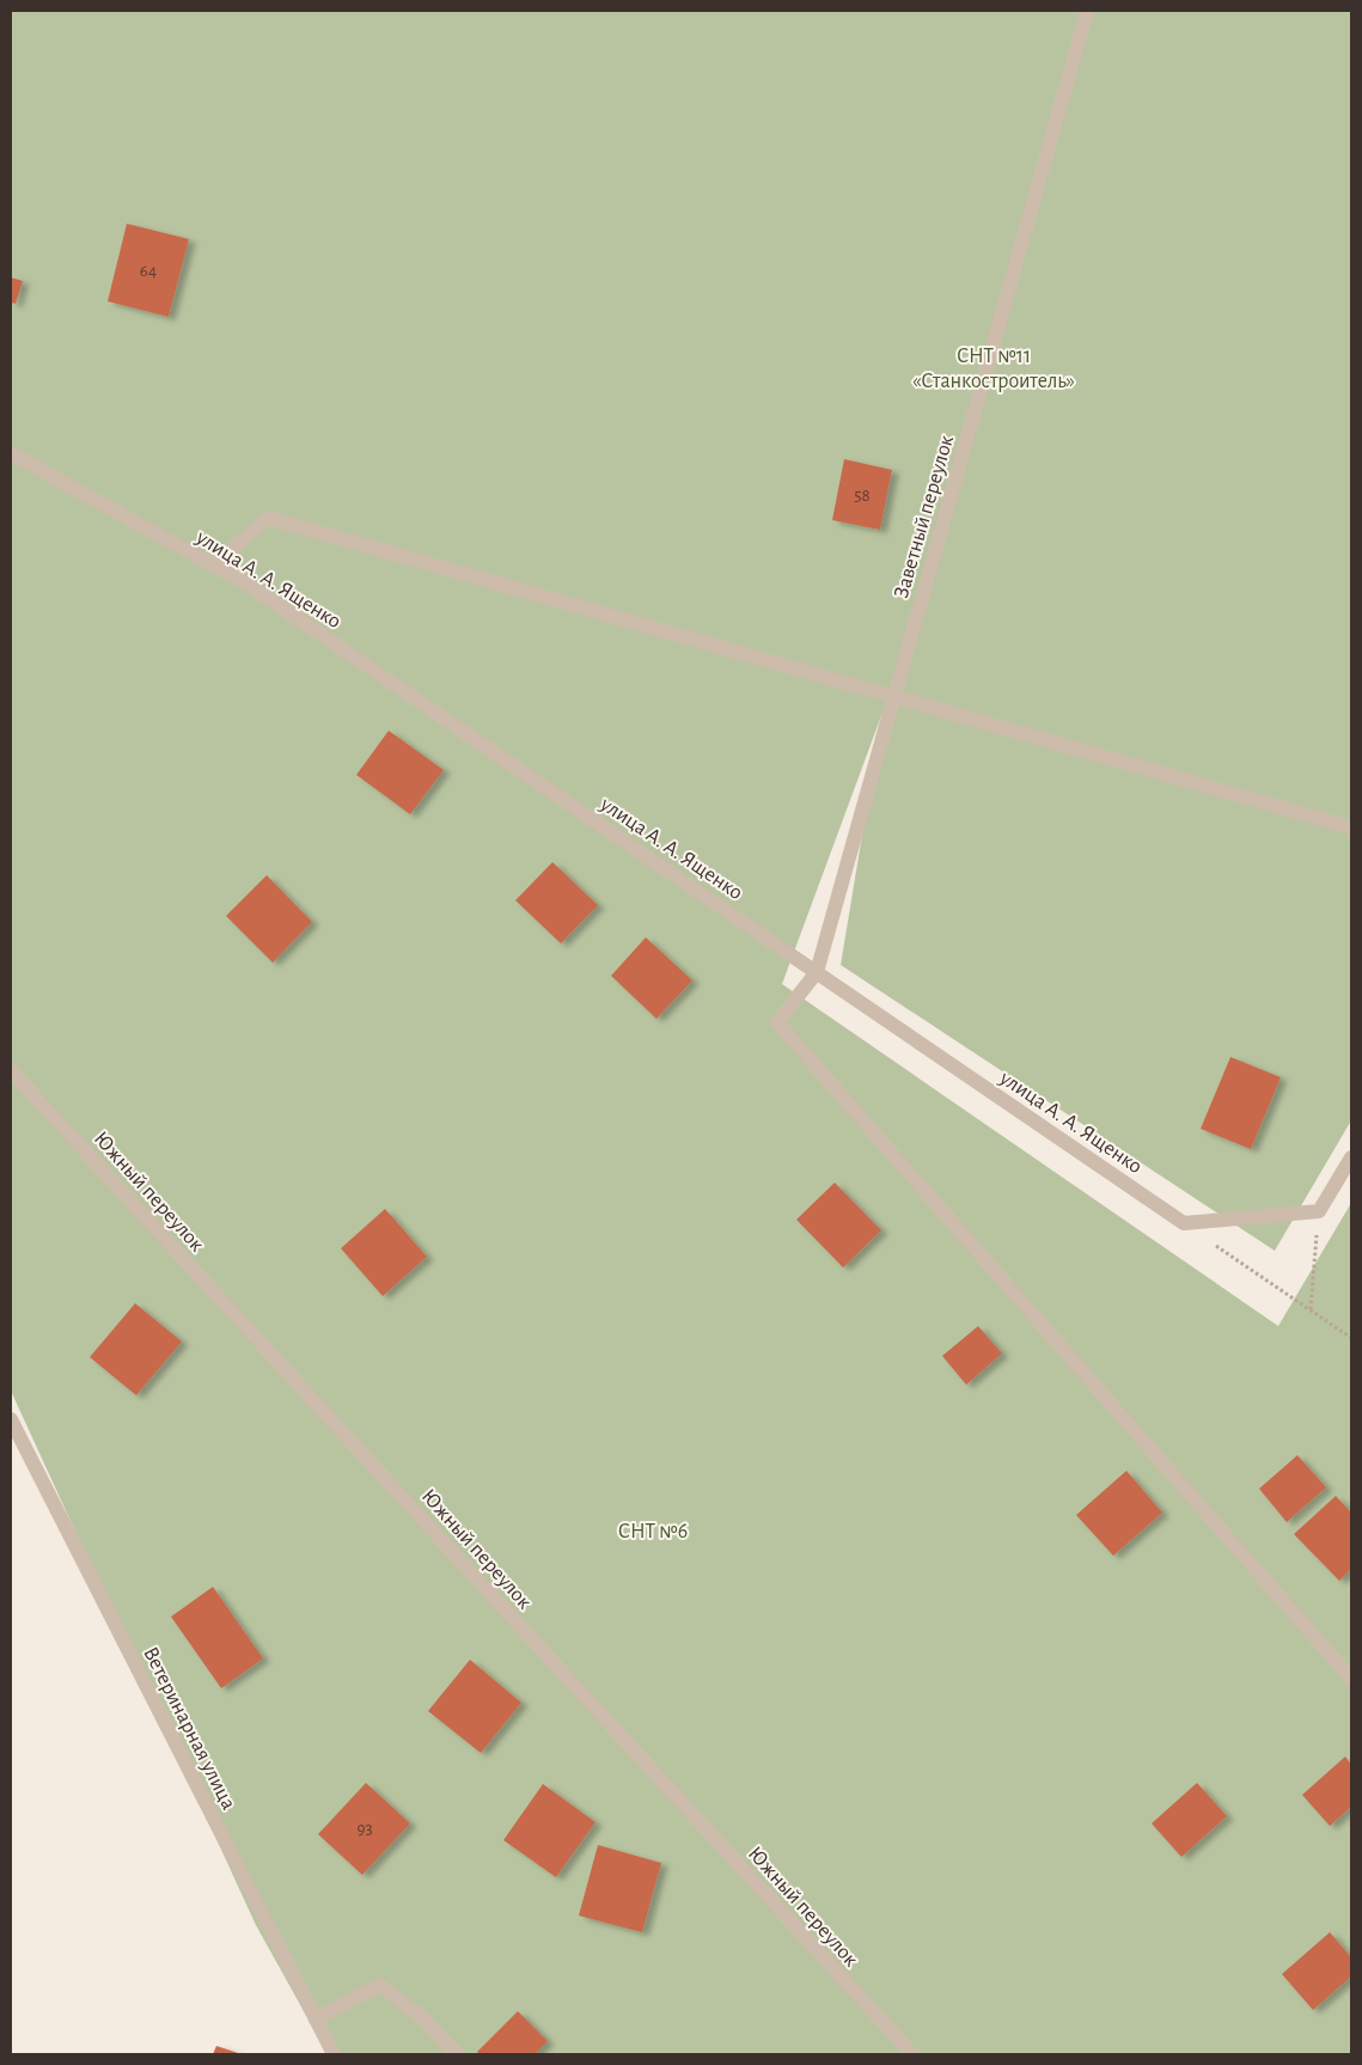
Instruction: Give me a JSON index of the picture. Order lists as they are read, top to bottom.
{
  "streets": {
    "street": [
      "Заветный переулок",
      "улица А. А. Ященко",
      "Южный переулок",
      "Ветеринарная улица"
    ]
  },
  "crossings": [
    ["Заветный переулок", "улица А. А. Ященко"]
  ],
  "parks": ["СНТ №11 «Станкостроитель»", "СНТ №6"],
  "house_numbers": ["64", "58", "93"]
}
